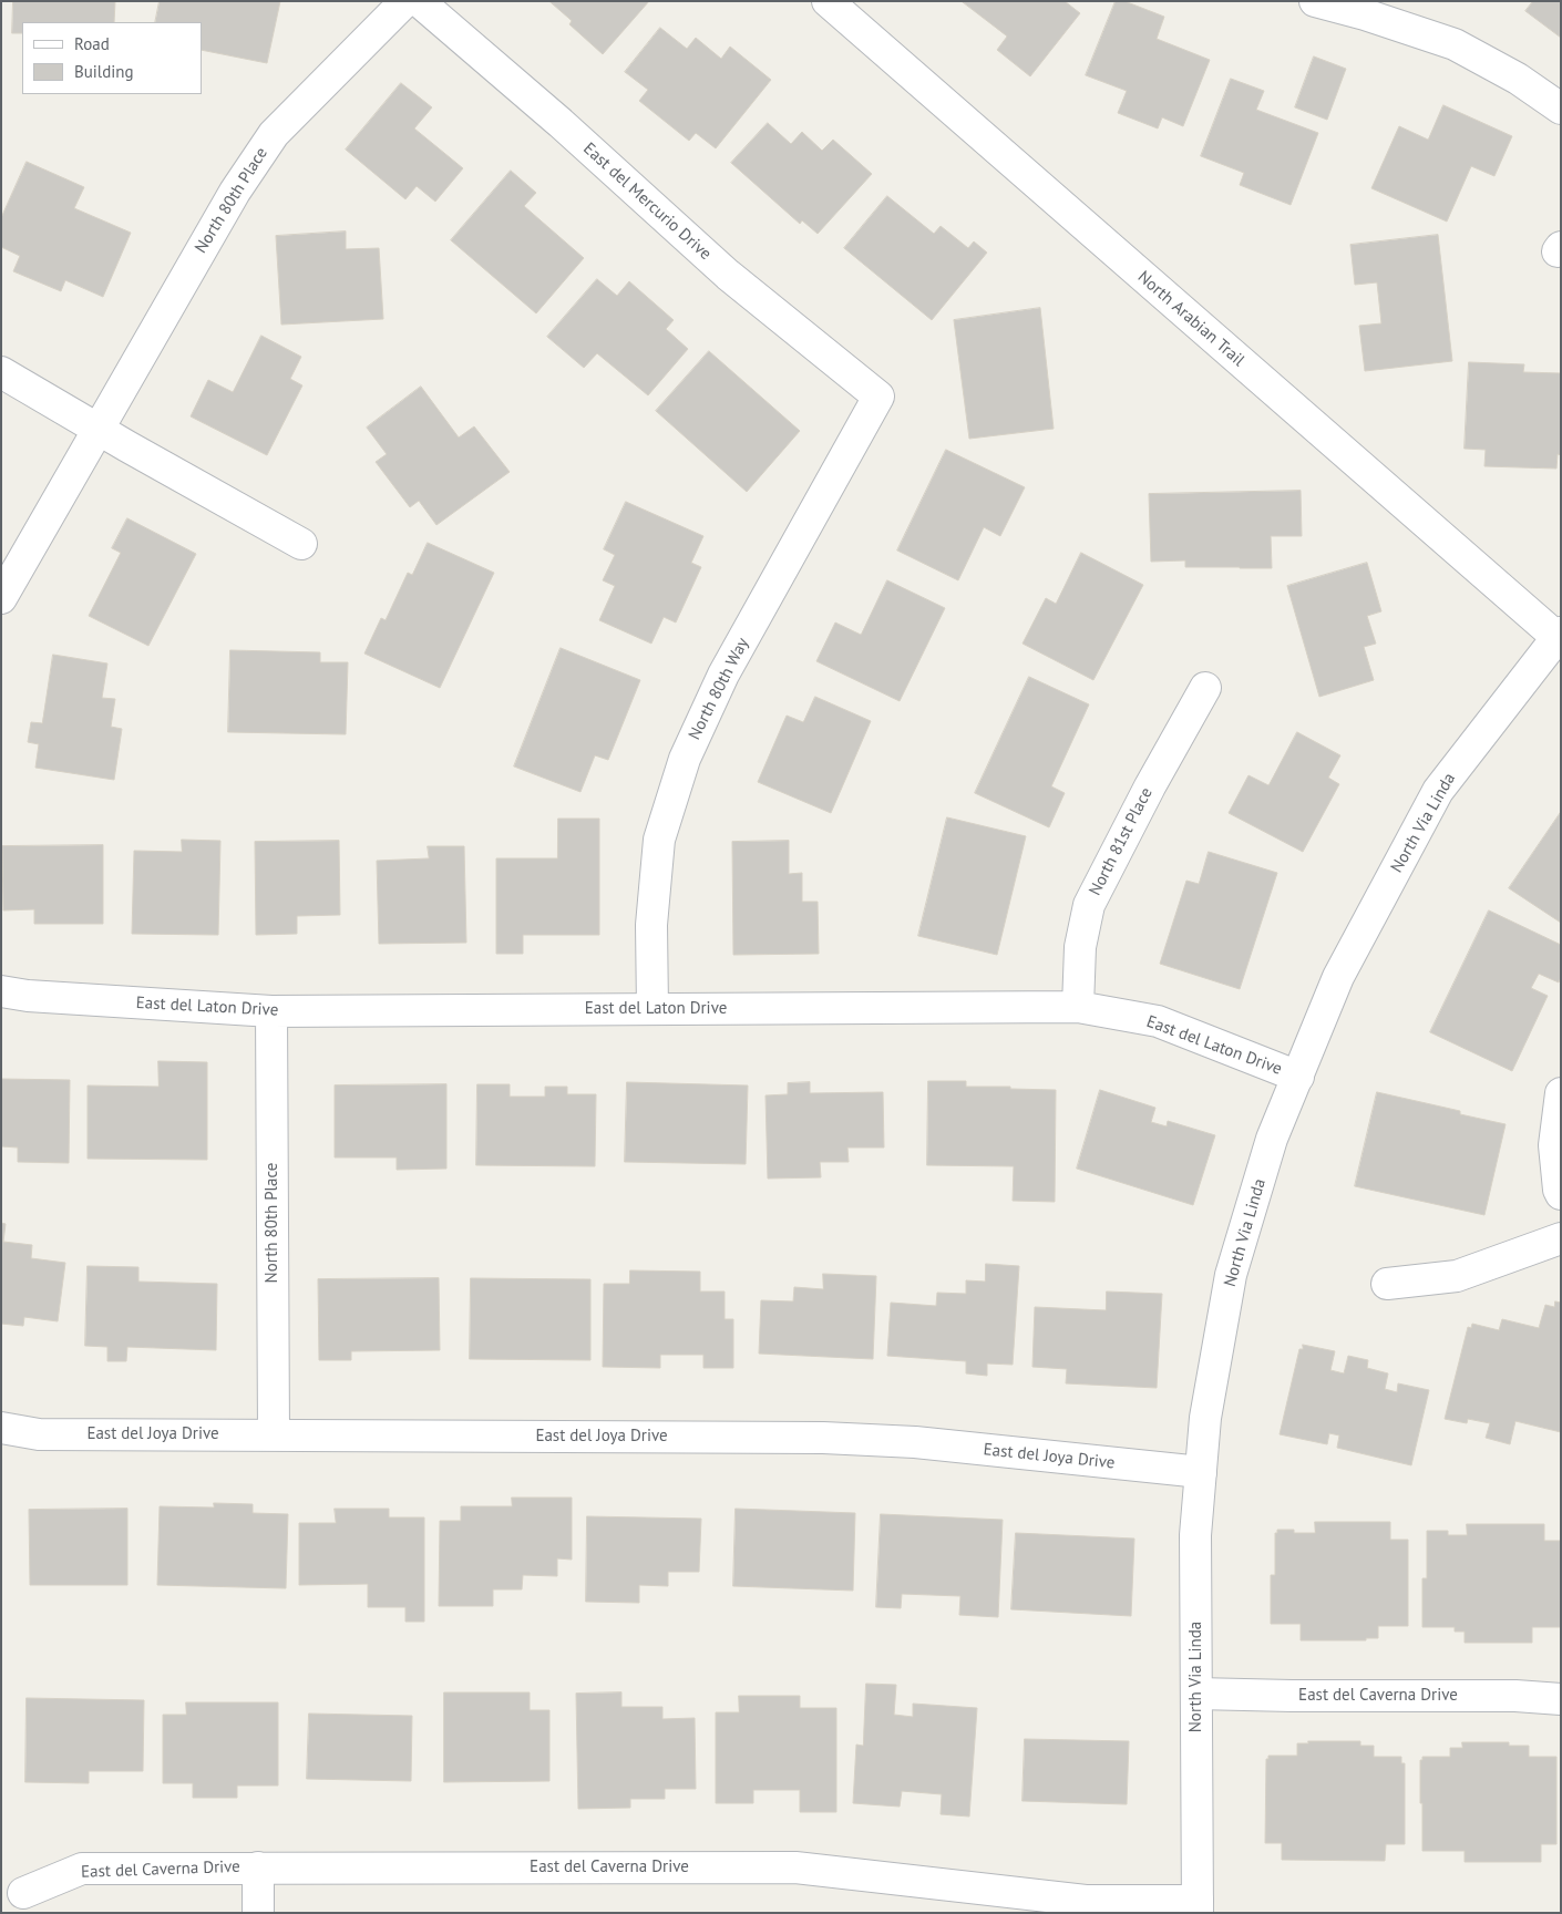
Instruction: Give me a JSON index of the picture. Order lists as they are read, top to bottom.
{
  "streets": {
    "street": [
      "North 80th Place",
      "East del Mercurio Drive",
      "North Arabian Trail",
      "North 80th Way",
      "North Via Linda",
      "North 81st Place",
      "East del Laton Drive",
      "East del Joya Drive",
      "East del Caverna Drive"
    ]
  },
  "crossings": [
    ["North 80th Place", "East del Laton Drive"],
    ["North 80th Place", "East del Joya Drive"],
    ["East del Mercurio Drive", "North 80th Way"],
    ["North Arabian Trail", "North Via Linda"],
    ["North 80th Way", "East del Laton Drive"],
    ["North Via Linda", "East del Laton Drive"],
    ["North Via Linda", "East del Joya Drive"],
    ["North Via Linda", "East del Caverna Drive"],
    ["North 81st Place", "East del Laton Drive"]
  ],
  "legend": ["Road", "Building"]
}
